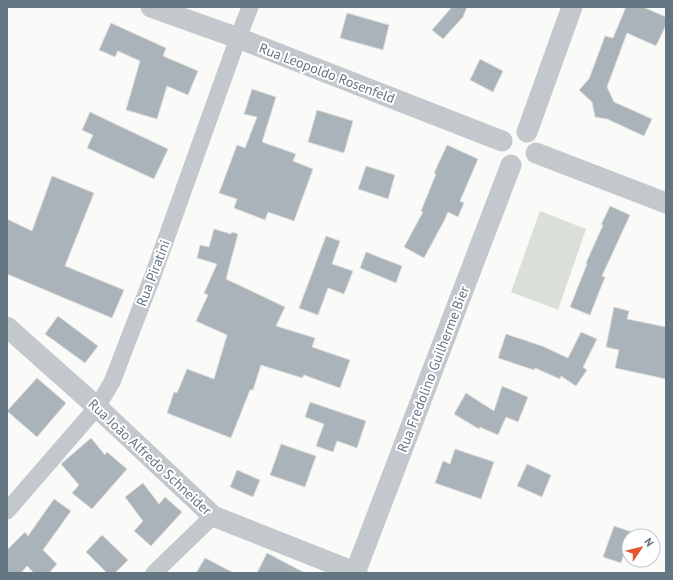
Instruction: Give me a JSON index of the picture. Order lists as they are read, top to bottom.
{
  "streets": {
    "street": [
      "Rua Leopoldo Rosenfeld",
      "Rua Piratini",
      "Rua Fredolino Guilherme Bier",
      "Rua João Alfredo Schneider"
    ]
  },
  "crossings": [
    ["Rua Leopoldo Rosenfeld", "Rua Piratini"],
    ["Rua Leopoldo Rosenfeld", "Rua Fredolino Guilherme Bier"],
    ["Rua Piratini", "Rua João Alfredo Schneider"],
    ["Rua Fredolino Guilherme Bier", "Rua João Alfredo Schneider"]
  ],
  "north": "top right"
}
